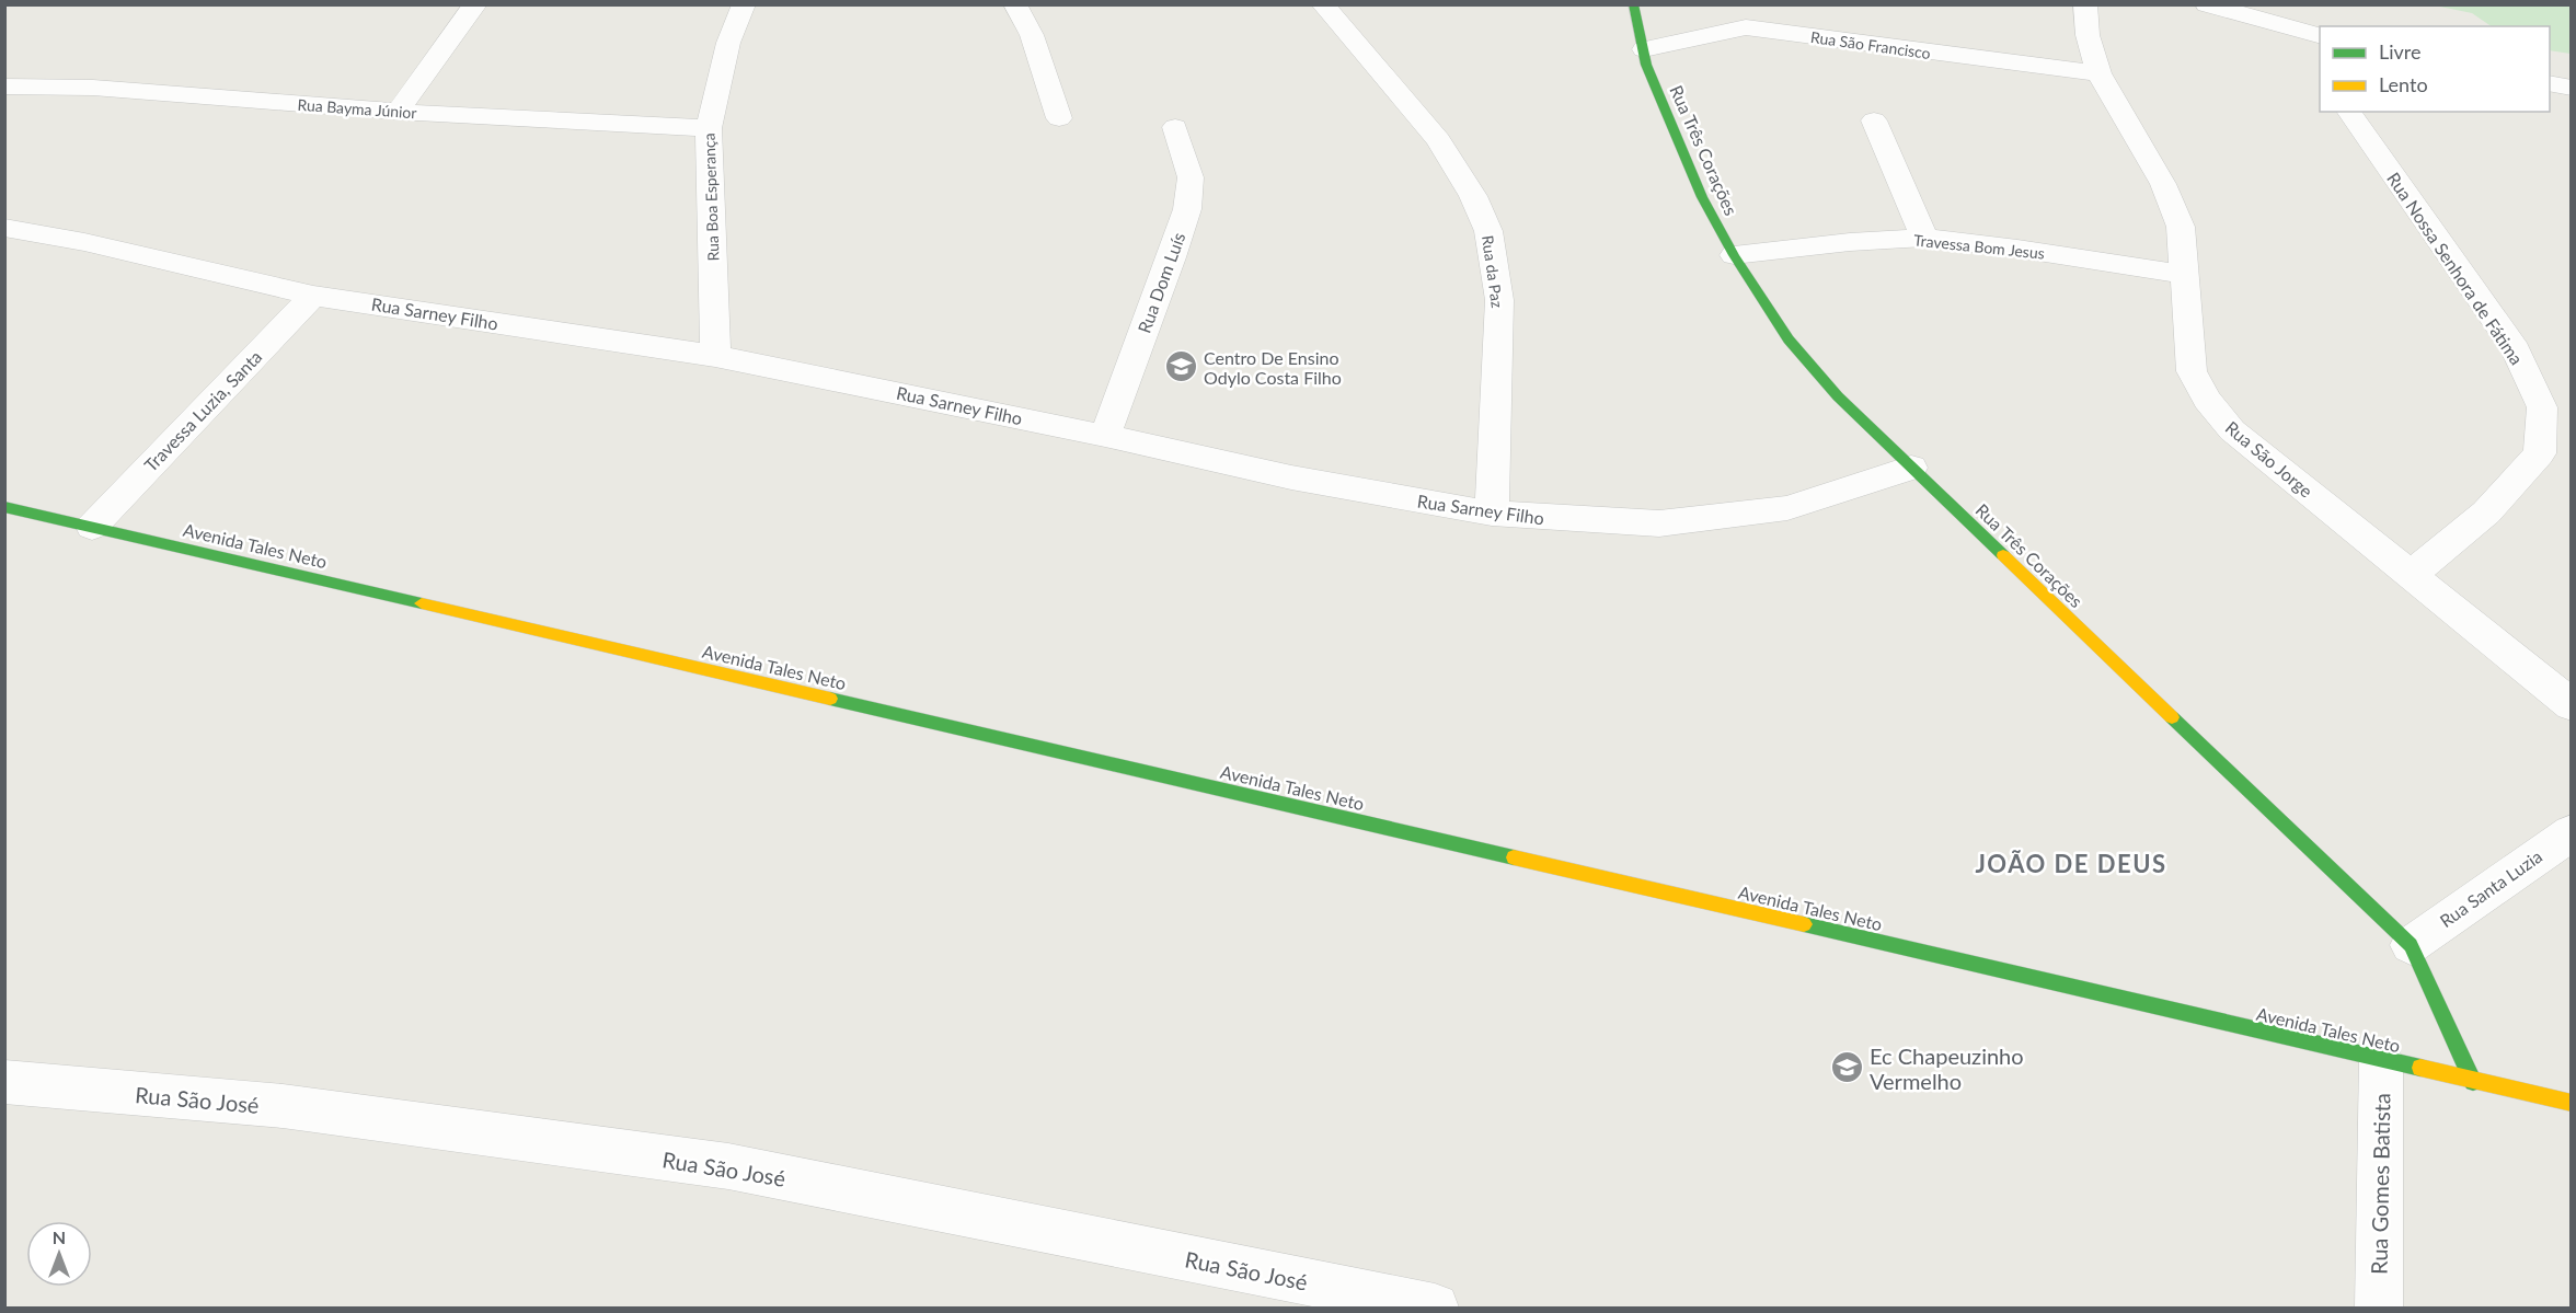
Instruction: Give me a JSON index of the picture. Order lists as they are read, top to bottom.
{
  "streets": {
    "main road": ["Rua Três Corações", "Avenida Tales Neto"],
    "street": [
      "Rua São Francisco",
      "Rua Bayma Júnior",
      "Rua Boa Esperança",
      "Travessa Bom Jesus",
      "Rua Nossa Senhora de Fátima",
      "Rua da Paz",
      "Rua Dom Luís",
      "Rua Sarney Filho",
      "Travessa Luzia, Santa",
      "Rua São Jorge",
      "Rua Santa Luzia",
      "Rua São José",
      "Rua Gomes Batista"
    ]
  },
  "crossings": [
    ["Rua São Francisco", "Rua Três Corações"],
    ["Rua São Francisco", "Rua São Jorge"],
    ["Rua Bayma Júnior", "Rua Boa Esperança"],
    ["Rua Três Corações", "Travessa Bom Jesus"],
    ["Rua Três Corações", "Rua Sarney Filho"],
    ["Rua Três Corações", "Avenida Tales Neto"],
    ["Rua Três Corações", "Rua Santa Luzia"],
    ["Rua Boa Esperança", "Rua Sarney Filho"],
    ["Travessa Bom Jesus", "Rua São Jorge"],
    ["Rua Nossa Senhora de Fátima", "Rua São Jorge"],
    ["Rua da Paz", "Rua Sarney Filho"],
    ["Rua Dom Luís", "Rua Sarney Filho"],
    ["Rua Sarney Filho", "Travessa Luzia, Santa"],
    ["Travessa Luzia, Santa", "Avenida Tales Neto"],
    ["Avenida Tales Neto", "Rua Gomes Batista"]
  ],
  "districts": ["JOÃO DE DEUS"],
  "places": {
    "school or university": ["Centro De Ensino Odylo Costa Filho", "Ec Chapeuzinho Vermelho"]
  },
  "legend": ["Livre", "Lento"],
  "north": "top"
}
